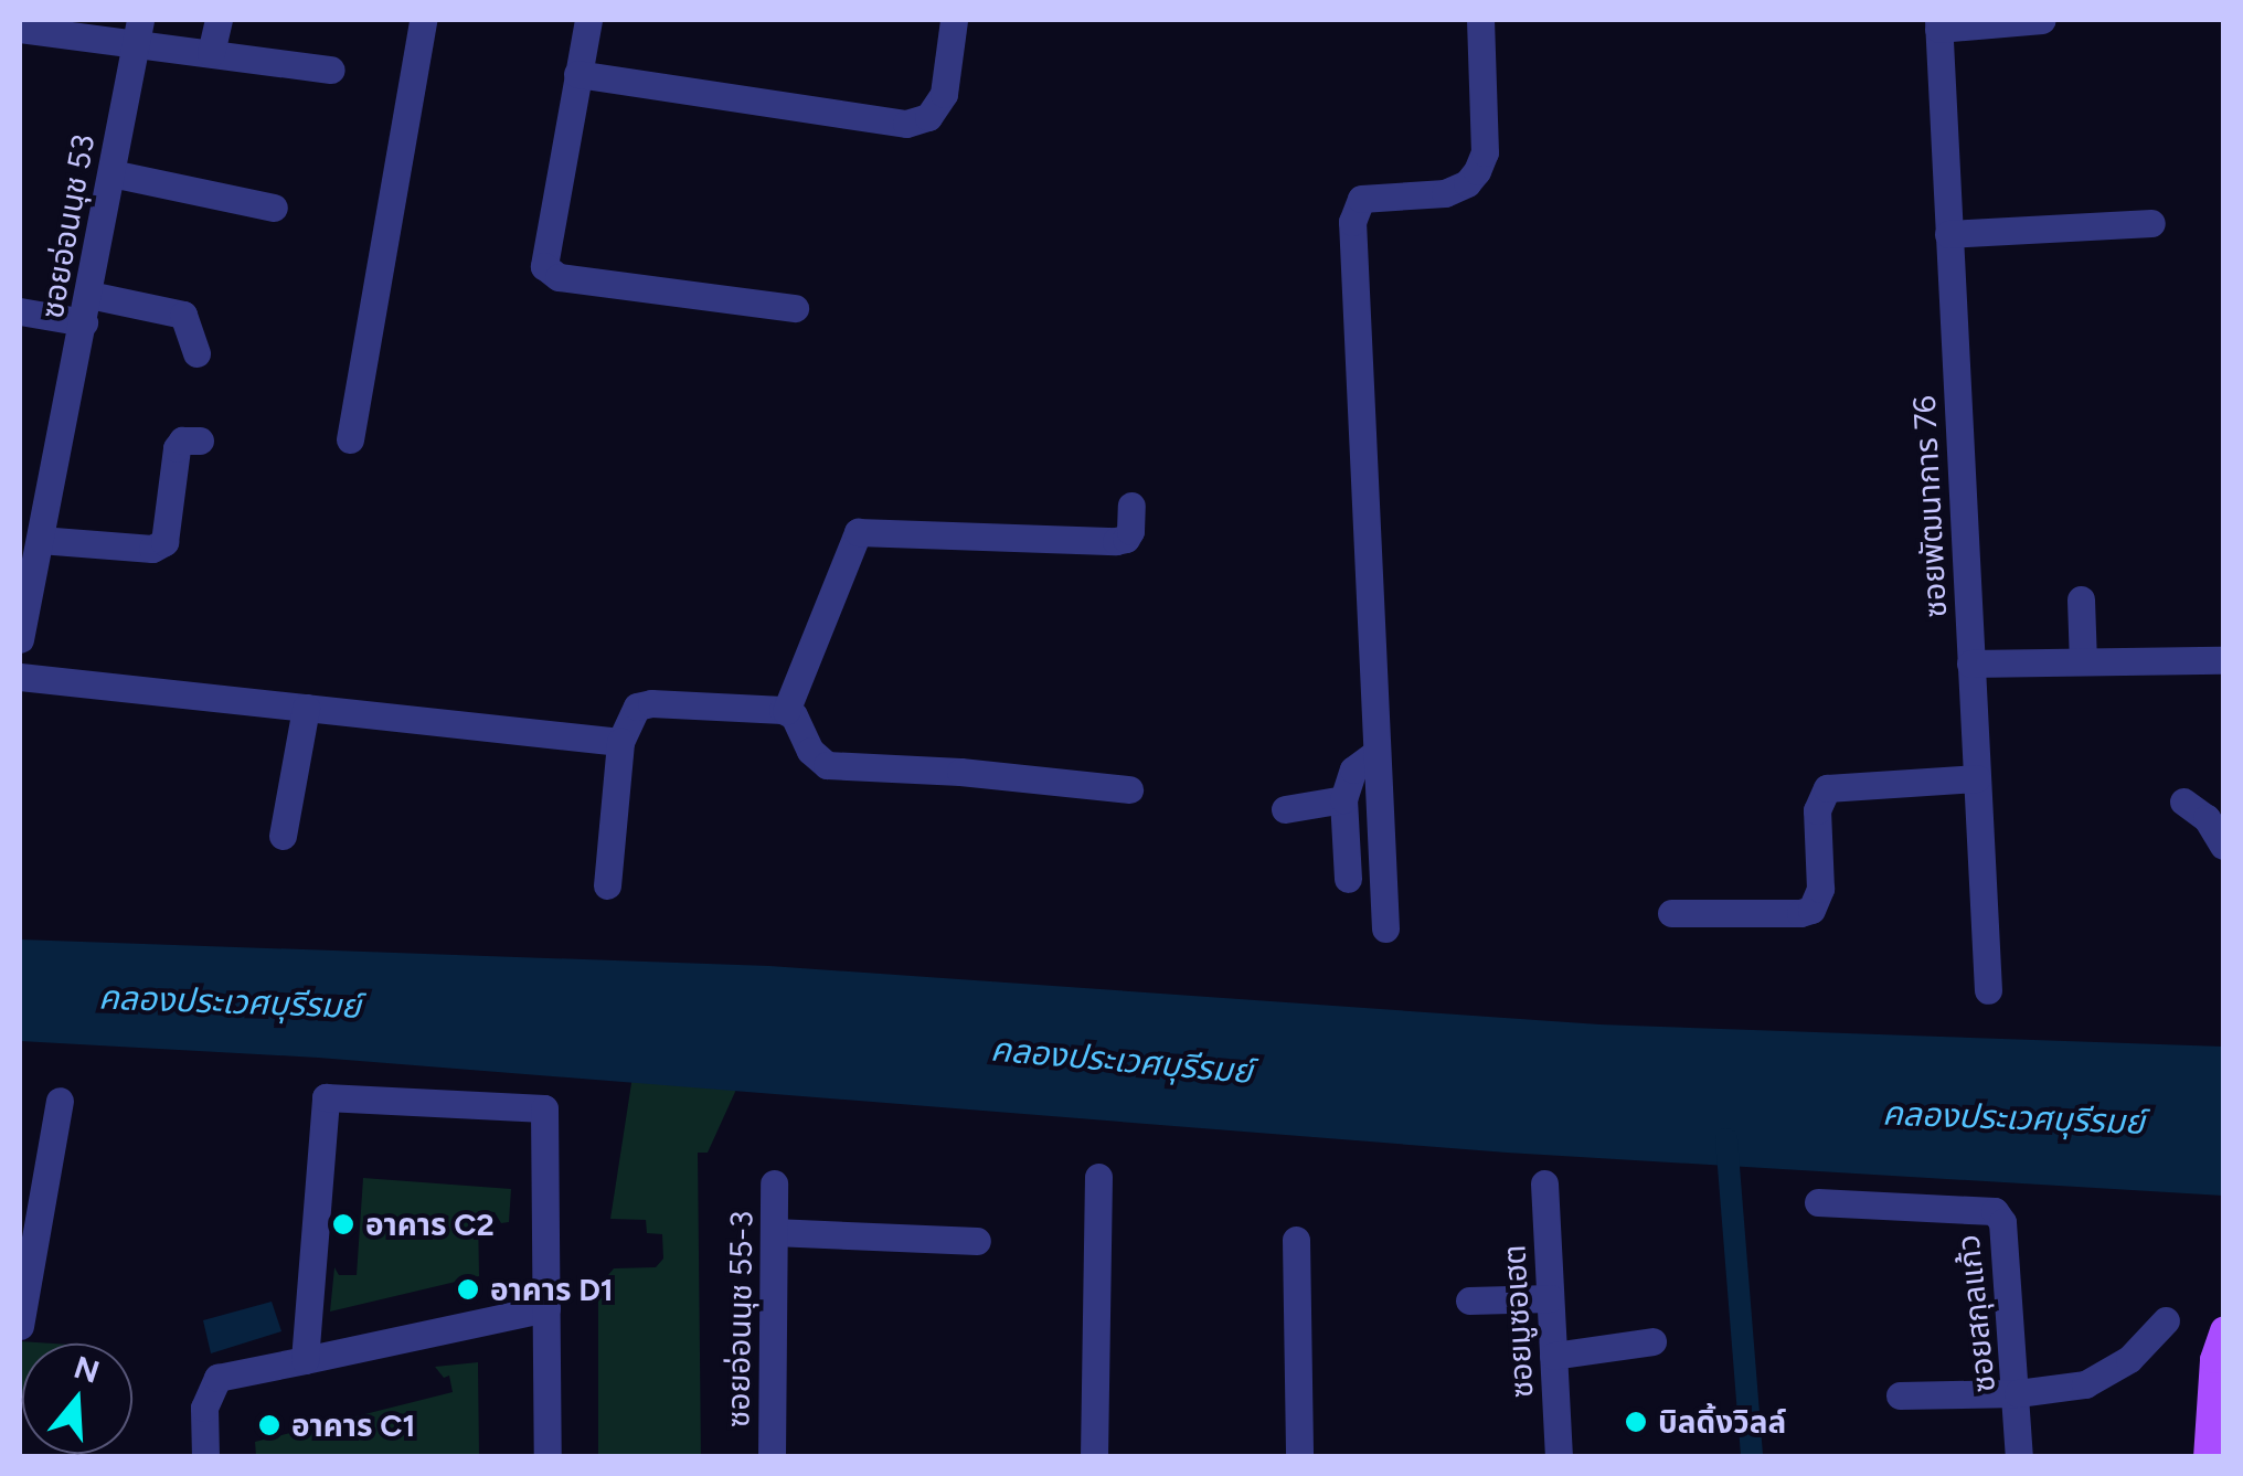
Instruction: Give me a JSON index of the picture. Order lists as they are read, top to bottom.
{
  "streets": {
    "street": [
      "ซอยอ่อนนุช 53",
      "ซอยพัฒนาการ 76",
      "ซอยสกุลแก้ว",
      "ซอยอ่อนนุช 55-3",
      "ซอยมูซอเฮต"
    ]
  },
  "water": ["คลองประเวศบุรีรมย์"],
  "places": [
    "อาคาร C2",
    "อาคาร D1",
    "บิลดิ้งวิลล์",
    "อาคาร C1"
  ],
  "north": "top"
}
